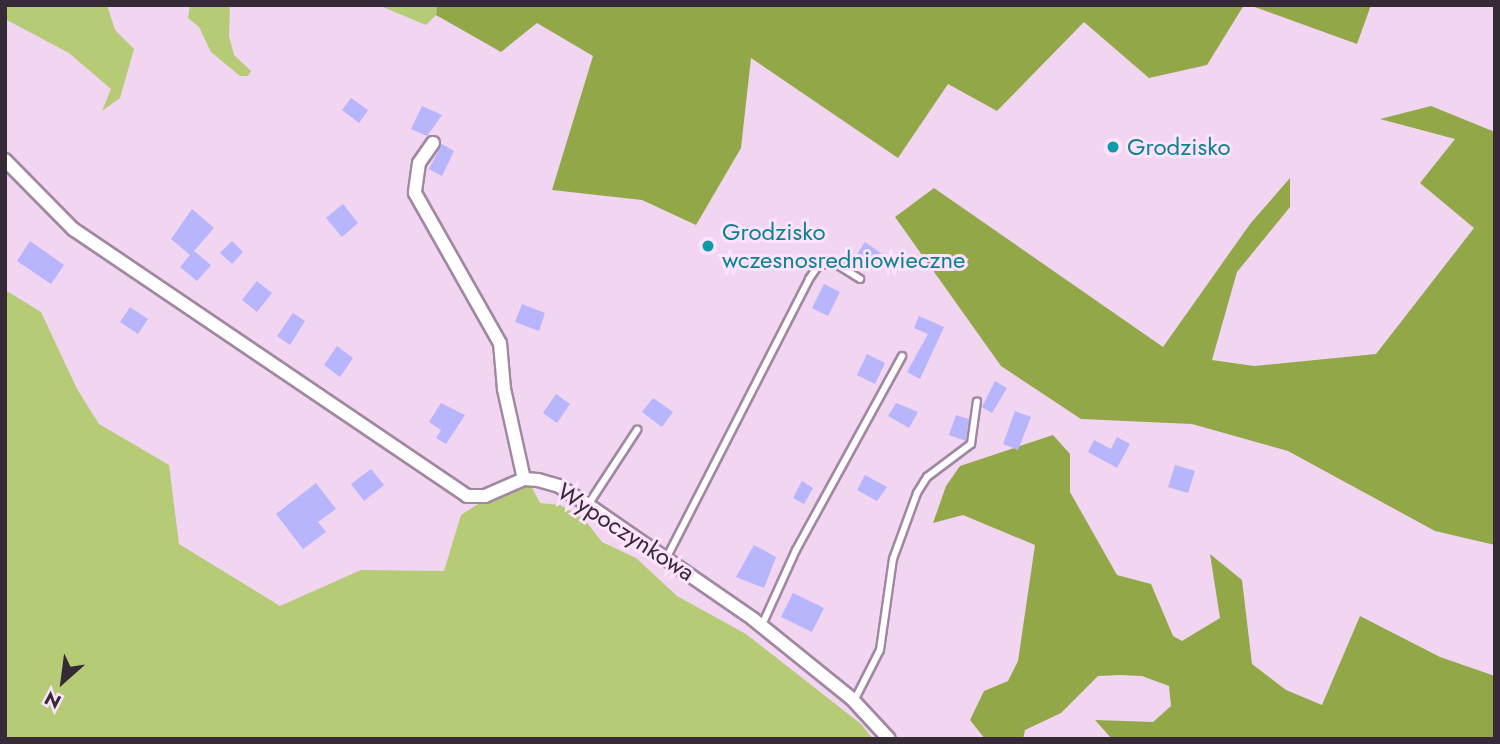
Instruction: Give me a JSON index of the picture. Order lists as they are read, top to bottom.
{
  "streets": {
    "street": ["Wypoczynkowa"]
  },
  "places": ["Grodzisko", "Grodzisko wczesnosredniowieczne"],
  "north": "bottom left"
}
